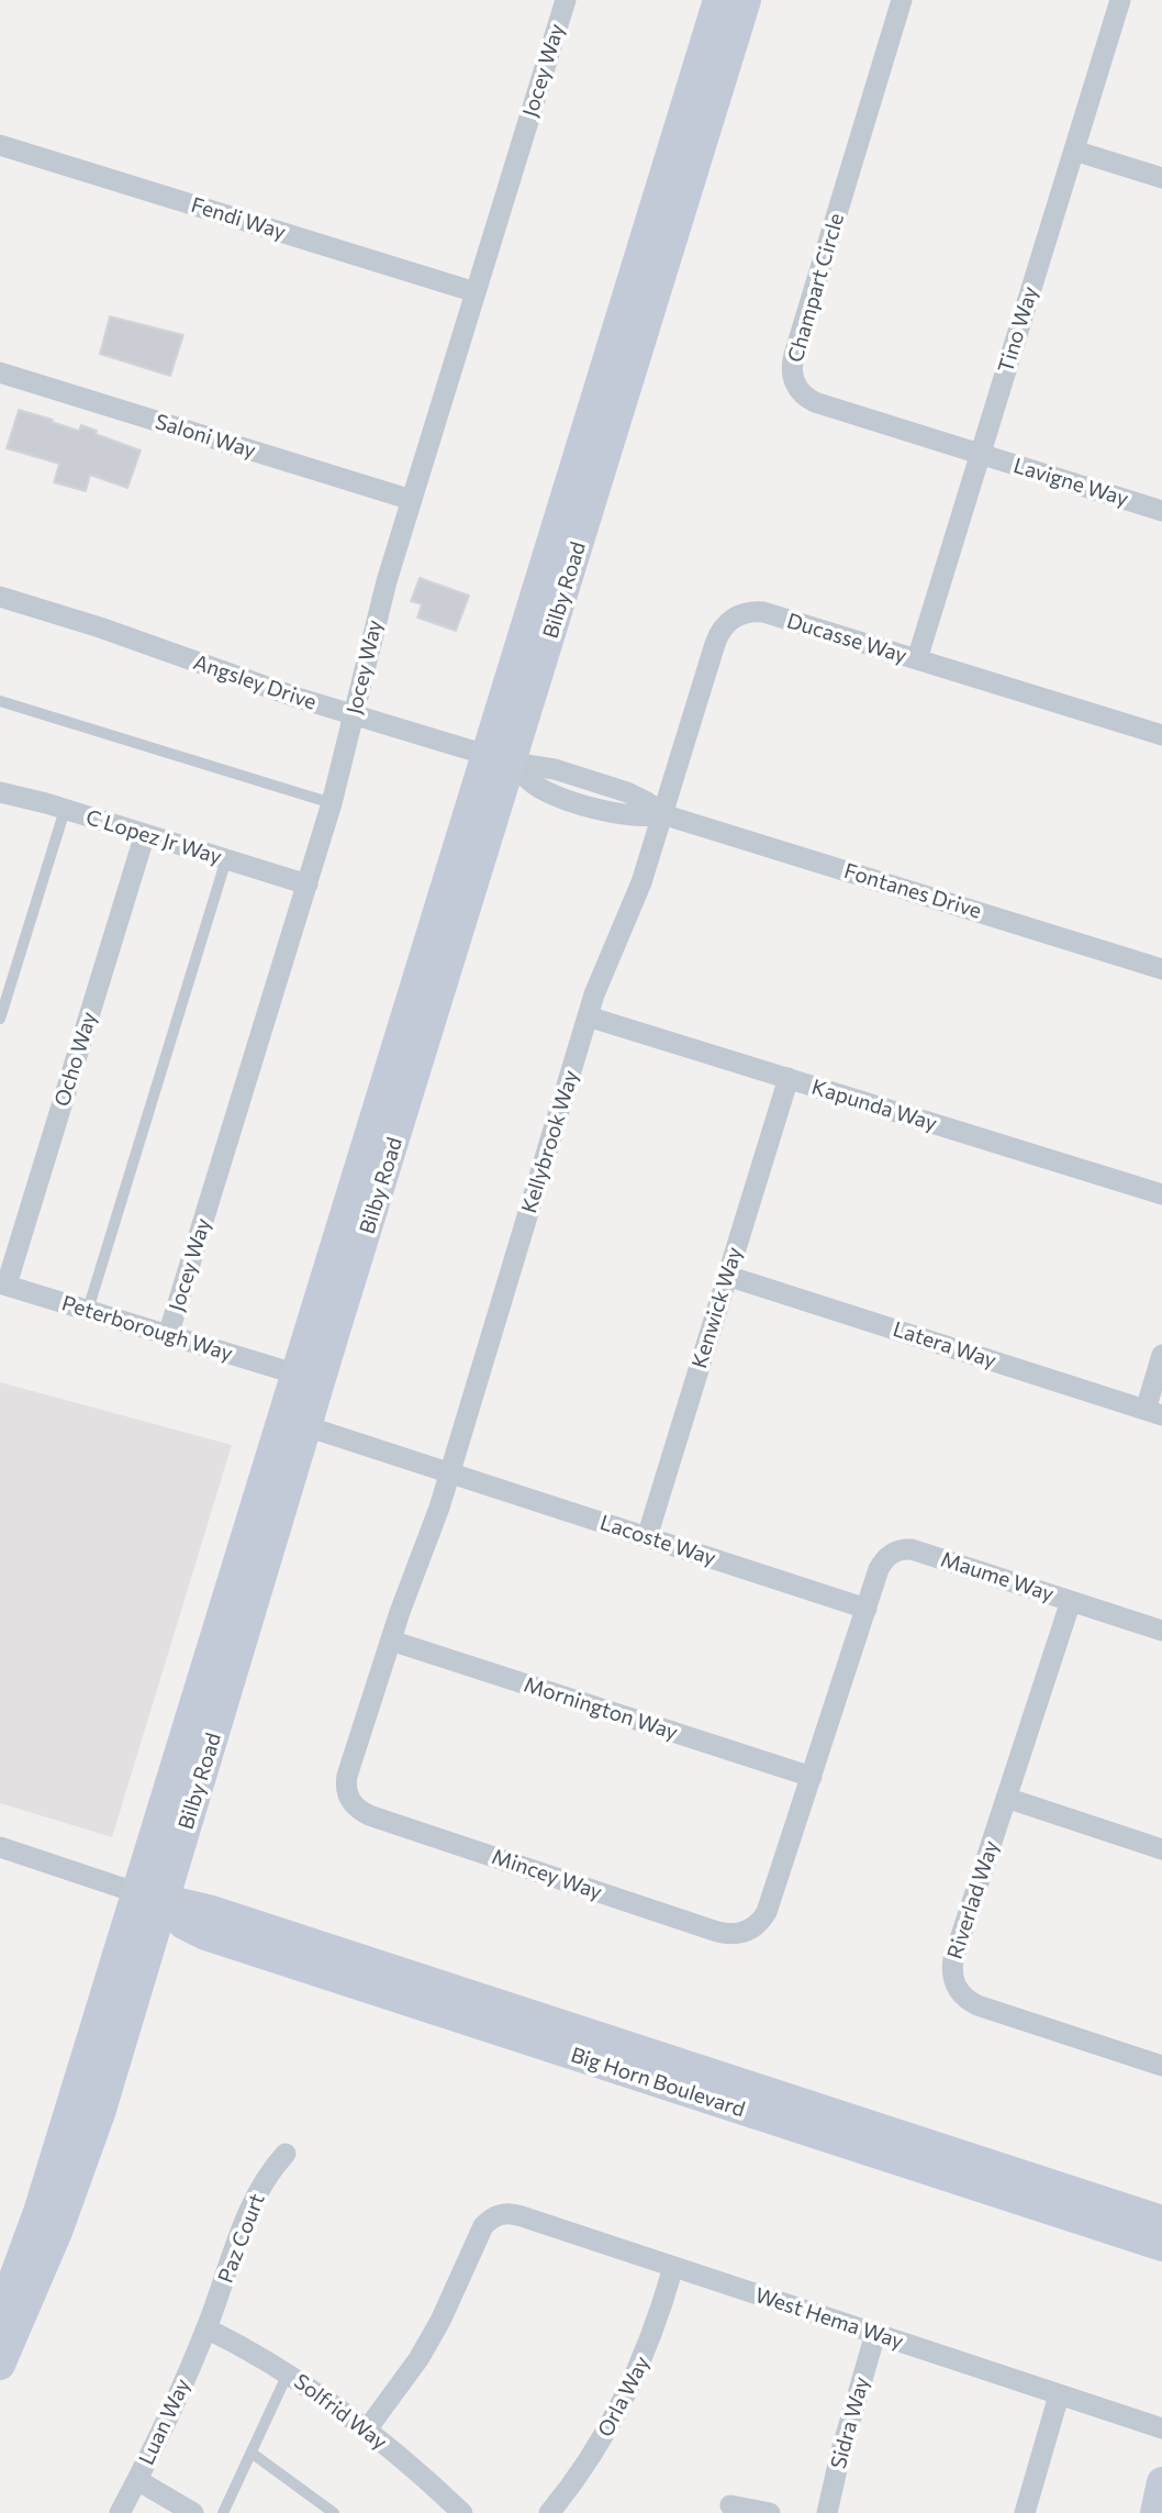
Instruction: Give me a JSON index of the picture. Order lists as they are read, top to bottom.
{
  "streets": {
    "main road": ["Bilby Road", "Big Horn Boulevard"],
    "street": [
      "Jocey Way",
      "Fendi Way",
      "Champart Circle",
      "Tino Way",
      "Saloni Way",
      "Lavigne Way",
      "Ducasse Way",
      "Angsley Drive",
      "C Lopez Jr Way",
      "Fontanes Drive",
      "Ocho Way",
      "Kapunda Way",
      "Kellybrook Way",
      "Kenwick Way",
      "Peterborough Way",
      "Latera Way",
      "Lacoste Way",
      "Maume Way",
      "Mornington Way",
      "Mincey Way",
      "Riverlad Way",
      "Paz Court",
      "West Hema Way",
      "Orla Way",
      "Solfrid Way",
      "Luan Way",
      "Sidra Way"
    ]
  },
  "crossings": [
    ["Jocey Way", "Fendi Way"],
    ["Jocey Way", "Saloni Way"],
    ["Jocey Way", "Angsley Drive"],
    ["Jocey Way", "C Lopez Jr Way"],
    ["Jocey Way", "Peterborough Way"],
    ["Champart Circle", "Tino Way"],
    ["Champart Circle", "Lavigne Way"],
    ["Tino Way", "Lavigne Way"],
    ["Tino Way", "Ducasse Way"],
    ["Bilby Road", "Angsley Drive"],
    ["Bilby Road", "Fontanes Drive"],
    ["Bilby Road", "Peterborough Way"],
    ["Bilby Road", "Lacoste Way"],
    ["Bilby Road", "Big Horn Boulevard"],
    ["Ducasse Way", "Fontanes Drive"],
    ["Ducasse Way", "Kellybrook Way"],
    ["Angsley Drive", "Fontanes Drive"],
    ["C Lopez Jr Way", "Ocho Way"],
    ["Fontanes Drive", "Kellybrook Way"],
    ["Ocho Way", "Peterborough Way"],
    ["Kapunda Way", "Kellybrook Way"],
    ["Kapunda Way", "Kenwick Way"],
    ["Kellybrook Way", "Lacoste Way"],
    ["Kellybrook Way", "Mincey Way"],
    ["Kenwick Way", "Latera Way"],
    ["Kenwick Way", "Lacoste Way"],
    ["Lacoste Way", "Maume Way"],
    ["Lacoste Way", "Mincey Way"],
    ["Maume Way", "Mincey Way"],
    ["Maume Way", "Riverlad Way"],
    ["Mornington Way", "Mincey Way"],
    ["Paz Court", "Solfrid Way"],
    ["Paz Court", "Luan Way"],
    ["West Hema Way", "Orla Way"],
    ["West Hema Way", "Solfrid Way"],
    ["West Hema Way", "Sidra Way"],
    ["Solfrid Way", "Luan Way"]
  ]
}
